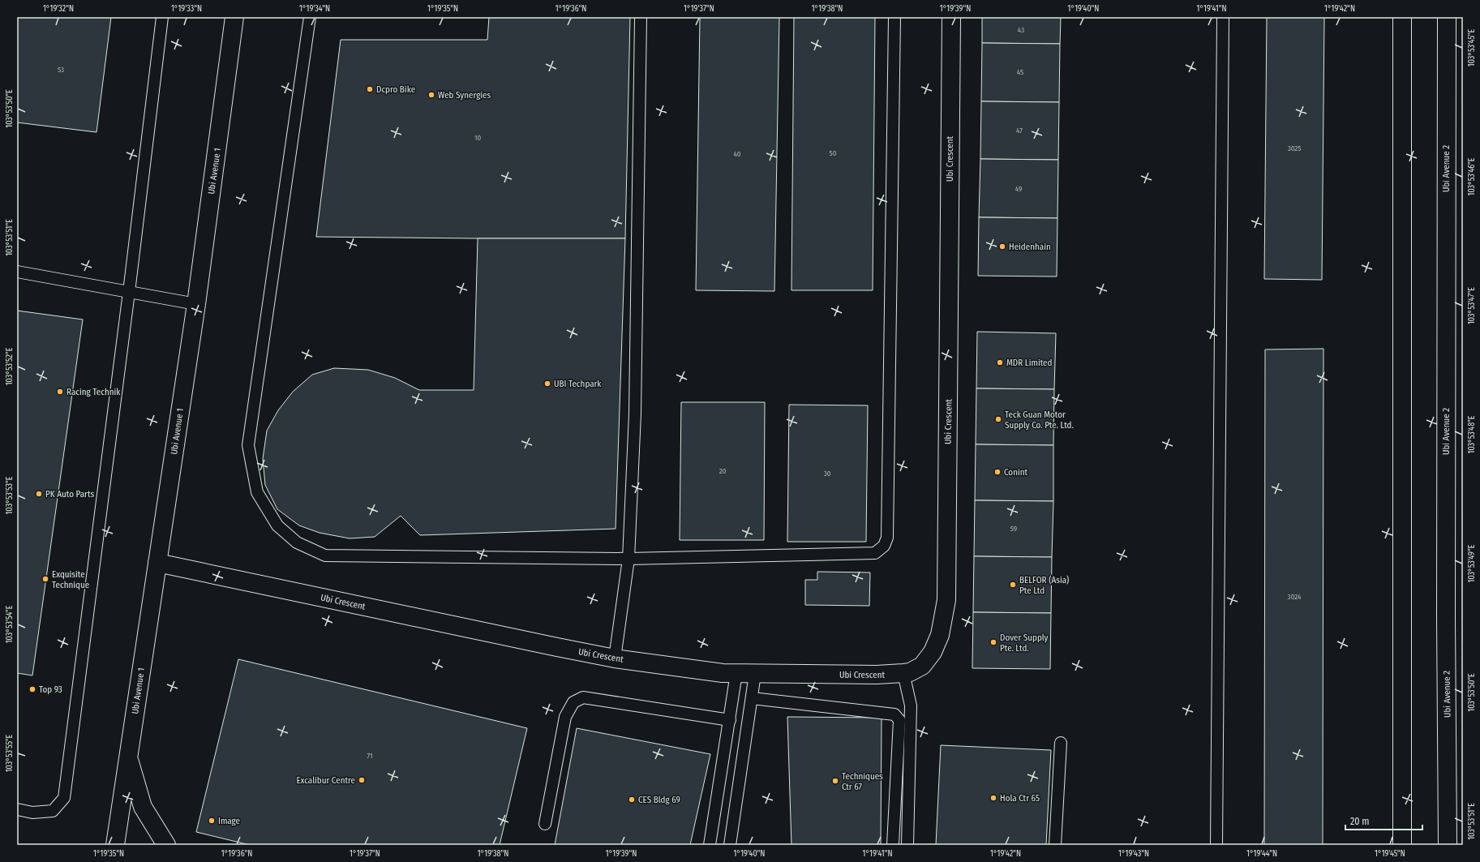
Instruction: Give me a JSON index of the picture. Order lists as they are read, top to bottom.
{
  "streets": {
    "street": ["Ubi Crescent", "Ubi Avenue 2", "Ubi Avenue 1"]
  },
  "crossings": [
    ["Ubi Crescent", "Ubi Avenue 1"]
  ],
  "places": [
    "Dcpro Bike",
    "Web Synergies",
    "Heidenhain",
    "MDR Limited",
    "UBI Techpark",
    "Racing Technik",
    "Teck Guan Motor Supply Co. Pte. Ltd.",
    "Conint",
    "PK Auto Parts",
    "Exquisite Technique",
    "BELFOR (Asia) Pte Ltd",
    "Dover Supply Pte. Ltd.",
    "Top 93",
    "Excalibur Centre",
    "Techniques Ctr 67",
    "Hola Ctr 65",
    "CES Bldg 69",
    "Image"
  ],
  "house_numbers": [
    "43",
    "53",
    "45",
    "47",
    "10",
    "3025",
    "50",
    "40",
    "49",
    "20",
    "30",
    "59",
    "3024",
    "71"
  ],
  "scale_bar": "20 m",
  "coordinates": [
    "1°19'32\"N",
    "1°19'33\"N",
    "1°19'34\"N",
    "1°19'35\"N",
    "1°19'36\"N",
    "1°19'37\"N",
    "1°19'38\"N",
    "1°19'39\"N",
    "1°19'40\"N",
    "1°19'41\"N",
    "1°19'42\"N",
    "103°53'45\"E",
    "103°53'50\"E",
    "103°53'46\"E",
    "103°53'51\"E",
    "103°53'47\"E",
    "103°53'52\"E",
    "103°53'48\"E",
    "103°53'53\"E",
    "103°53'49\"E",
    "103°53'54\"E",
    "103°53'55\"E",
    "1°19'43\"N",
    "1°19'44\"N",
    "1°19'45\"N"
  ]
}
